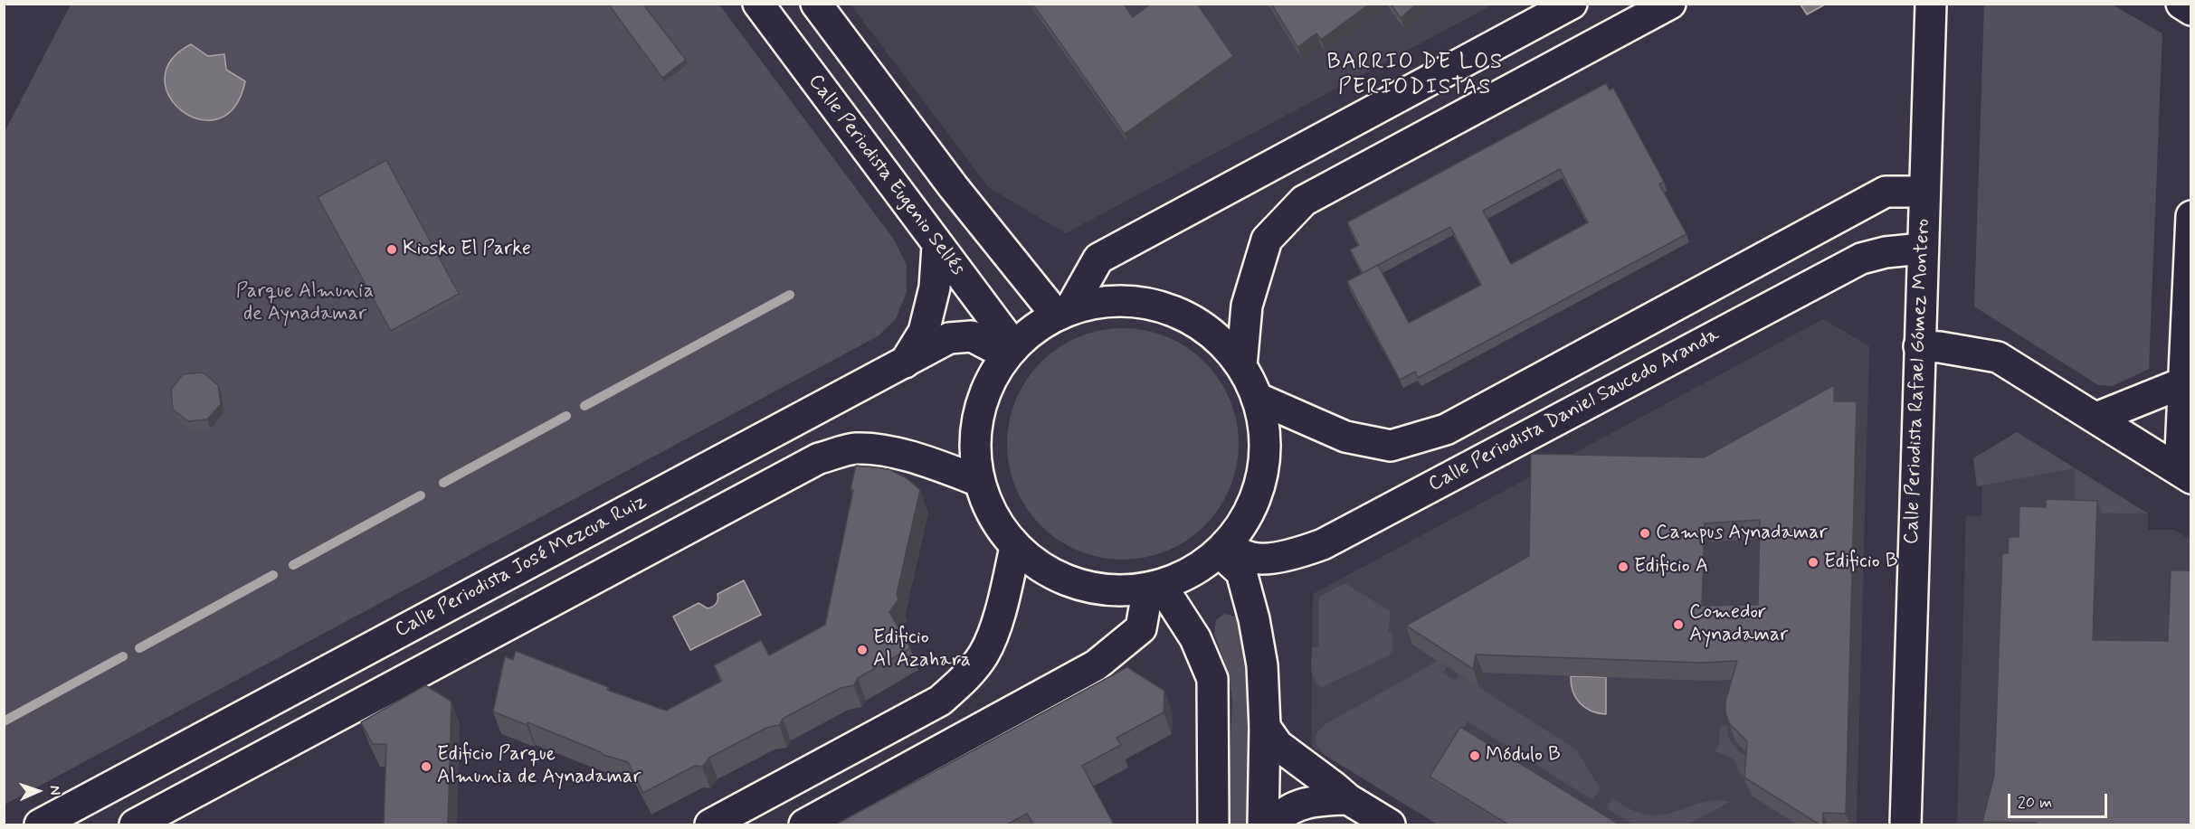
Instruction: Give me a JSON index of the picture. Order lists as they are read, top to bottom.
{
  "streets": {
    "street": [
      "Calle Periodista Eugenio Sellés",
      "Calle Periodista Rafael Gómez Montero",
      "Calle Periodista Daniel Saucedo Aranda",
      "Calle Periodista José Mezcua Ruiz"
    ]
  },
  "crossings": [
    ["Calle Periodista Eugenio Sellés", "Calle Periodista José Mezcua Ruiz"],
    ["Calle Periodista Rafael Gómez Montero", "Calle Periodista Daniel Saucedo Aranda"]
  ],
  "districts": ["BARRIO DE LOS PERIODISTAS"],
  "parks": ["Parque Almunia de Aynadamar"],
  "places": [
    "Kiosko El Parke",
    "Campus Aynadamar",
    "Edificio B",
    "Edificio A",
    "Comedor Aynadamar",
    "Edificio Al Azahara",
    "Módulo B",
    "Edificio Parque Almunia de Aynadamar"
  ],
  "scale_bar": "20 m",
  "north": "right"
}
